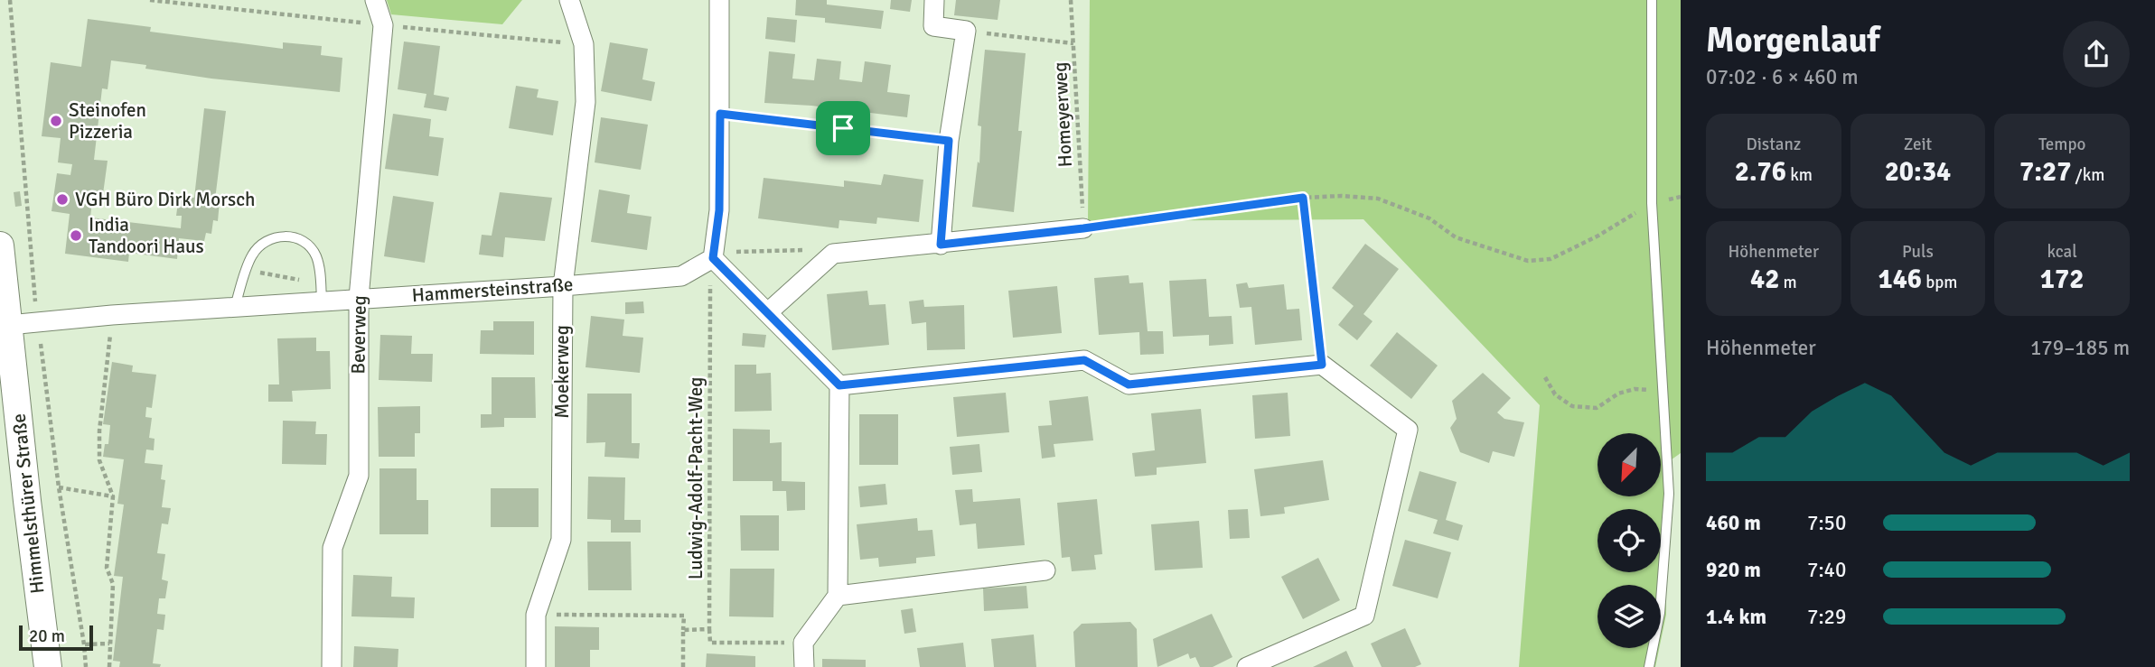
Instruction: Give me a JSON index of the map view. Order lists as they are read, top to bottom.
{
  "streets": {
    "street": [
      "Hammersteinstraße",
      "Beverweg",
      "Moekerweg",
      "Himmelsthürer Straße"
    ],
    "path": ["Homeyerweg", "Ludwig-Adolf-Pacht-Weg"]
  },
  "crossings": [
    ["Hammersteinstraße", "Beverweg"],
    ["Hammersteinstraße", "Moekerweg"],
    ["Hammersteinstraße", "Ludwig-Adolf-Pacht-Weg"],
    ["Hammersteinstraße", "Himmelsthürer Straße"]
  ],
  "places": ["Steinofen Pizzeria", "VGH Büro Dirk Morsch", "India Tandoori Haus"],
  "scale_bar": "20 m",
  "north": "bottom left",
  "page": {
    "heading": ["Morgenlauf", "07:02 · 6 × 460 m"],
    "stats": [
      ["Distanz", "2.76 km"],
      ["Zeit", "20:34"],
      ["Tempo", "7:27 /km"],
      ["Höhenmeter", "42 m"],
      ["Puls", "146 bpm"],
      ["kcal", "172"]
    ],
    "chart": ["Höhenmeter", "179–185 m"],
    "list": [
      {
        "name": "460 m",
        "note": "7:50"
      },
      {
        "name": "920 m",
        "note": "7:40"
      },
      {
        "name": "1.4 km",
        "note": "7:29"
      }
    ],
    "scale": "20 m"
  }
}
